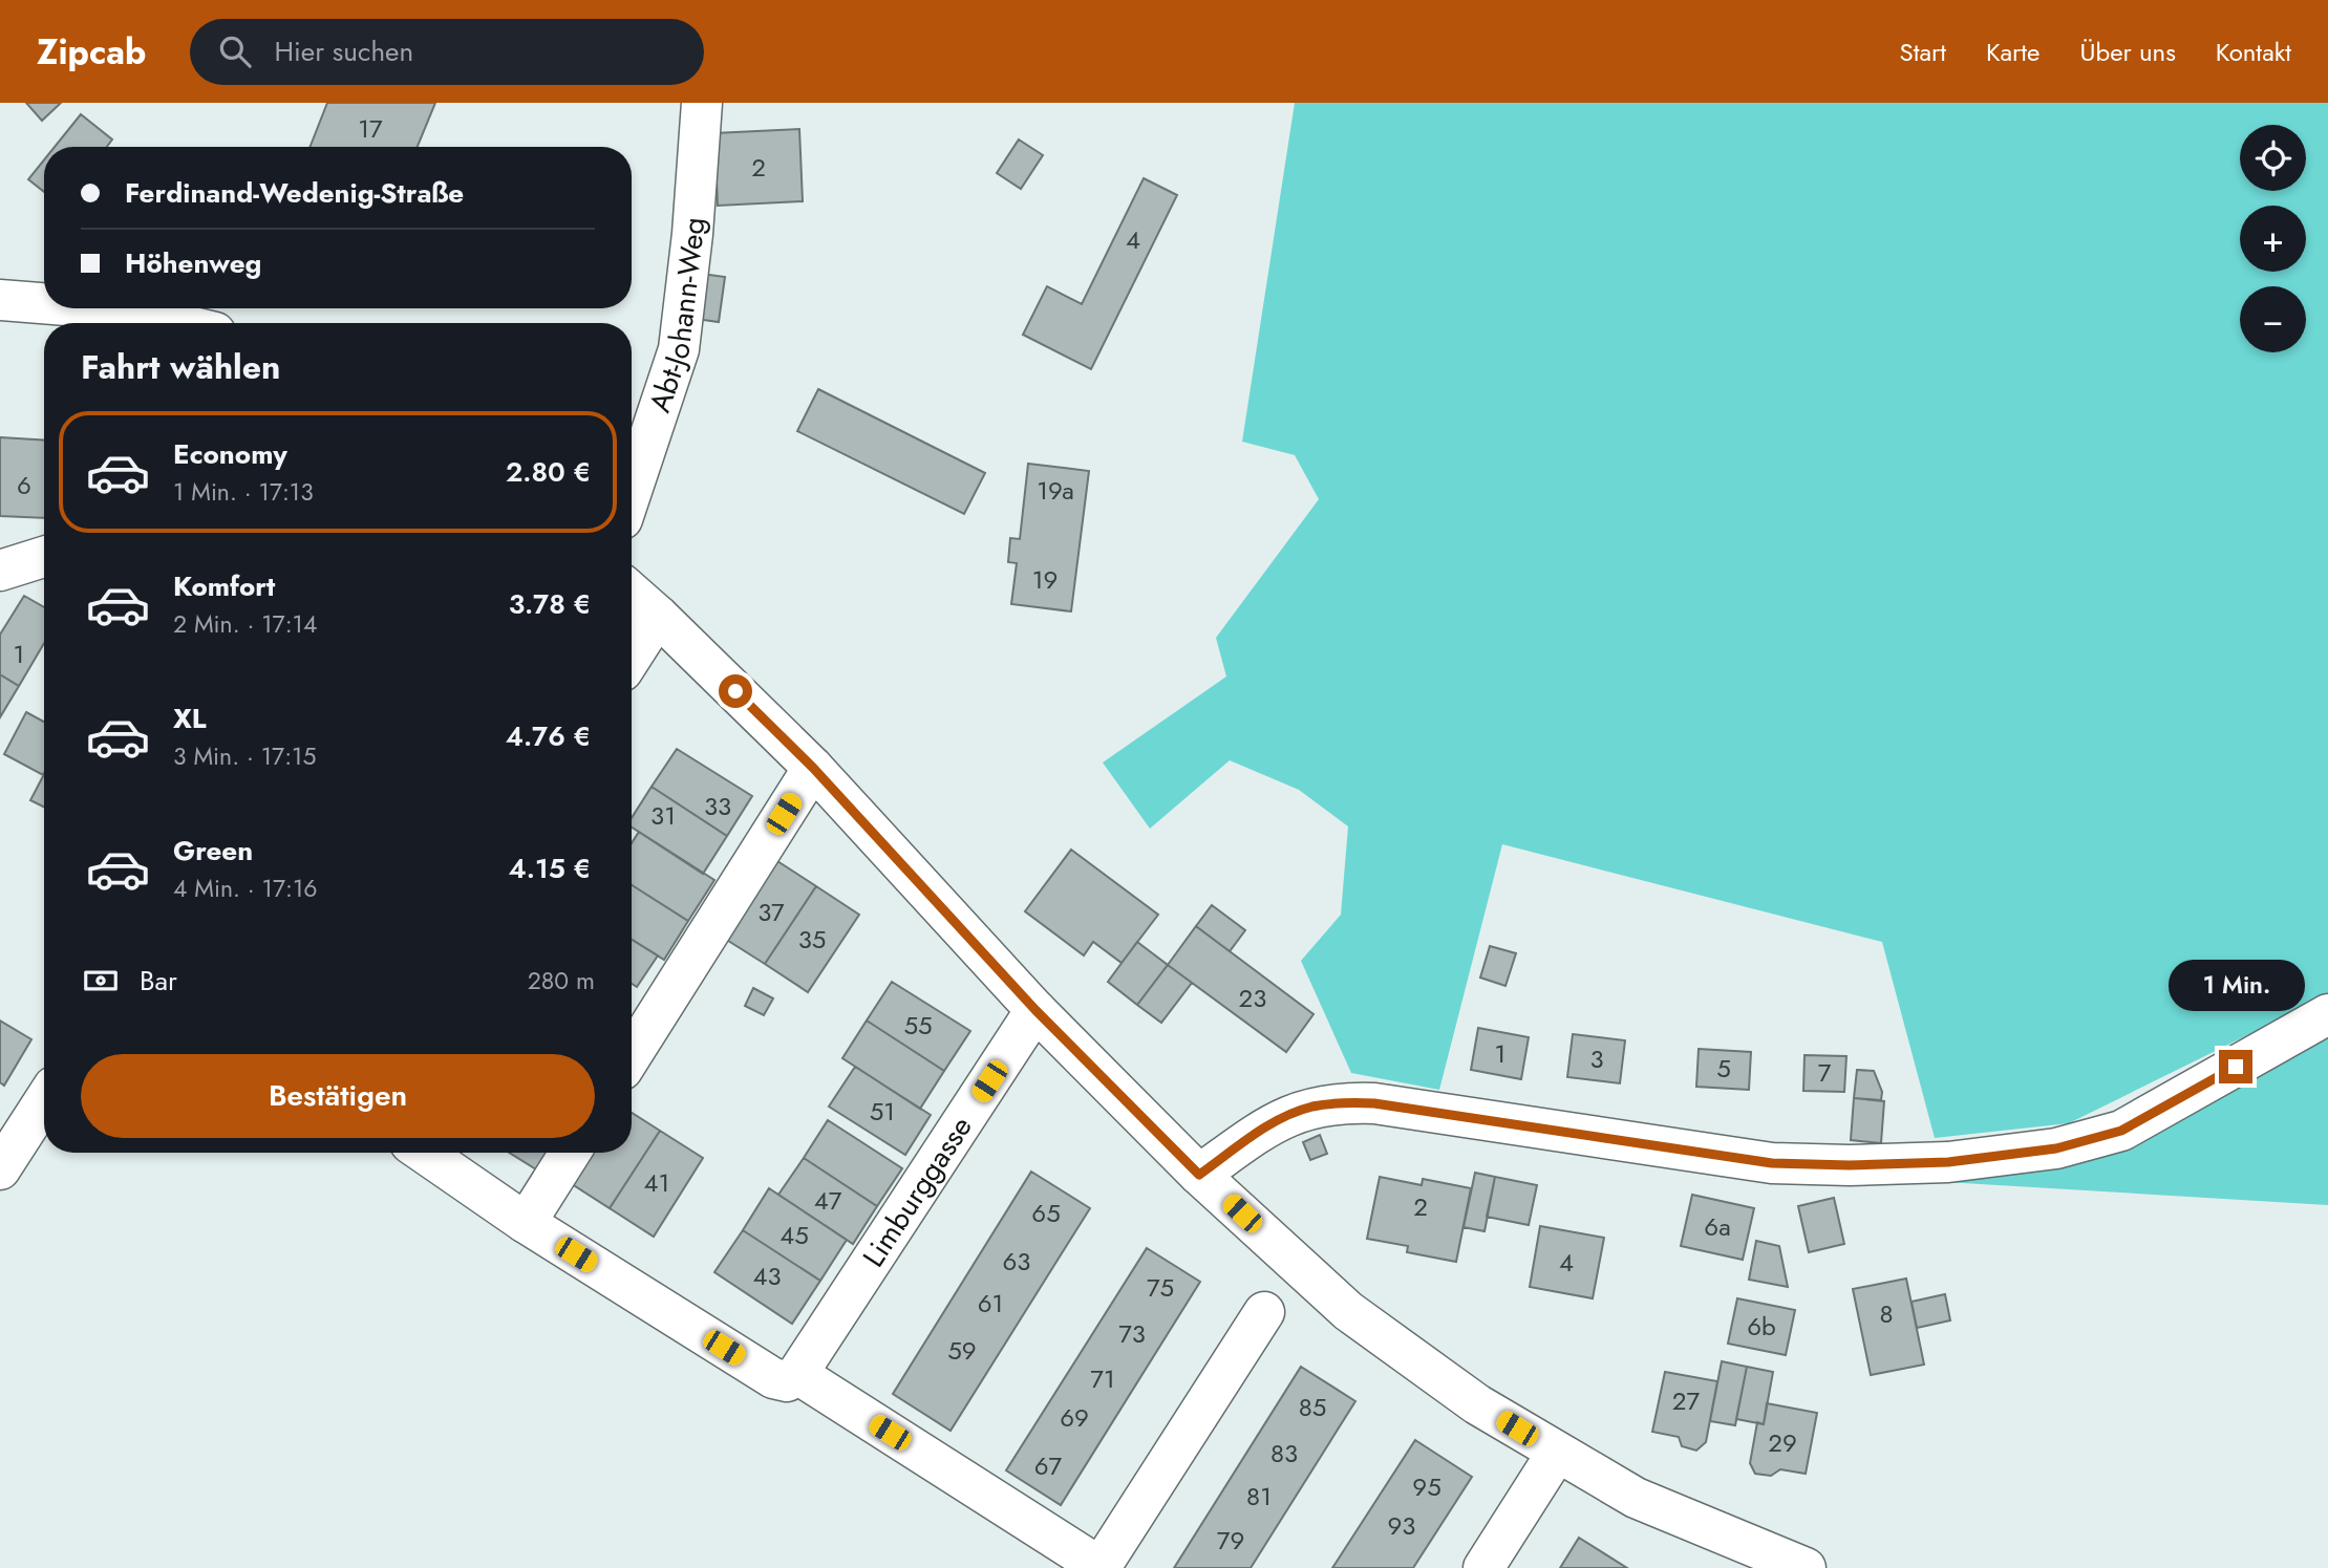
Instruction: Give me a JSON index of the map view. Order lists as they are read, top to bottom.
{
  "streets": {
    "street": ["Abt-Johann-Weg", "Limburggasse"]
  },
  "house_numbers": [
    "17",
    "2",
    "4",
    "6",
    "19a",
    "19",
    "1",
    "33",
    "31",
    "37",
    "35",
    "23",
    "55",
    "1",
    "3",
    "5",
    "7",
    "51",
    "41",
    "47",
    "2",
    "65",
    "6a",
    "45",
    "63",
    "4",
    "43",
    "75",
    "61",
    "8",
    "6b",
    "73",
    "59",
    "71",
    "27",
    "85",
    "69",
    "29",
    "83",
    "67",
    "95",
    "81",
    "93",
    "79"
  ],
  "page": {
    "header": "Zipcab",
    "search": "Hier suchen",
    "nav": [
      "Start",
      "Karte",
      "Über uns",
      "Kontakt"
    ],
    "map_buttons": ["+", "−"],
    "banner": ["Ferdinand-Wedenig-Straße", "Höhenweg"],
    "heading": "Fahrt wählen",
    "list": [
      {
        "name": "Economy",
        "note": "1 Min. · 17:13",
        "value": "2.80 €"
      },
      {
        "name": "Komfort",
        "note": "2 Min. · 17:14",
        "value": "3.78 €"
      },
      {
        "name": "XL",
        "note": "3 Min. · 17:15",
        "value": "4.76 €"
      },
      {
        "name": "Green",
        "note": "4 Min. · 17:16",
        "value": "4.15 €"
      }
    ],
    "pay": ["Bar", "280 m"],
    "bubble": "1 Min.",
    "buttons": "Bestätigen"
  }
}
